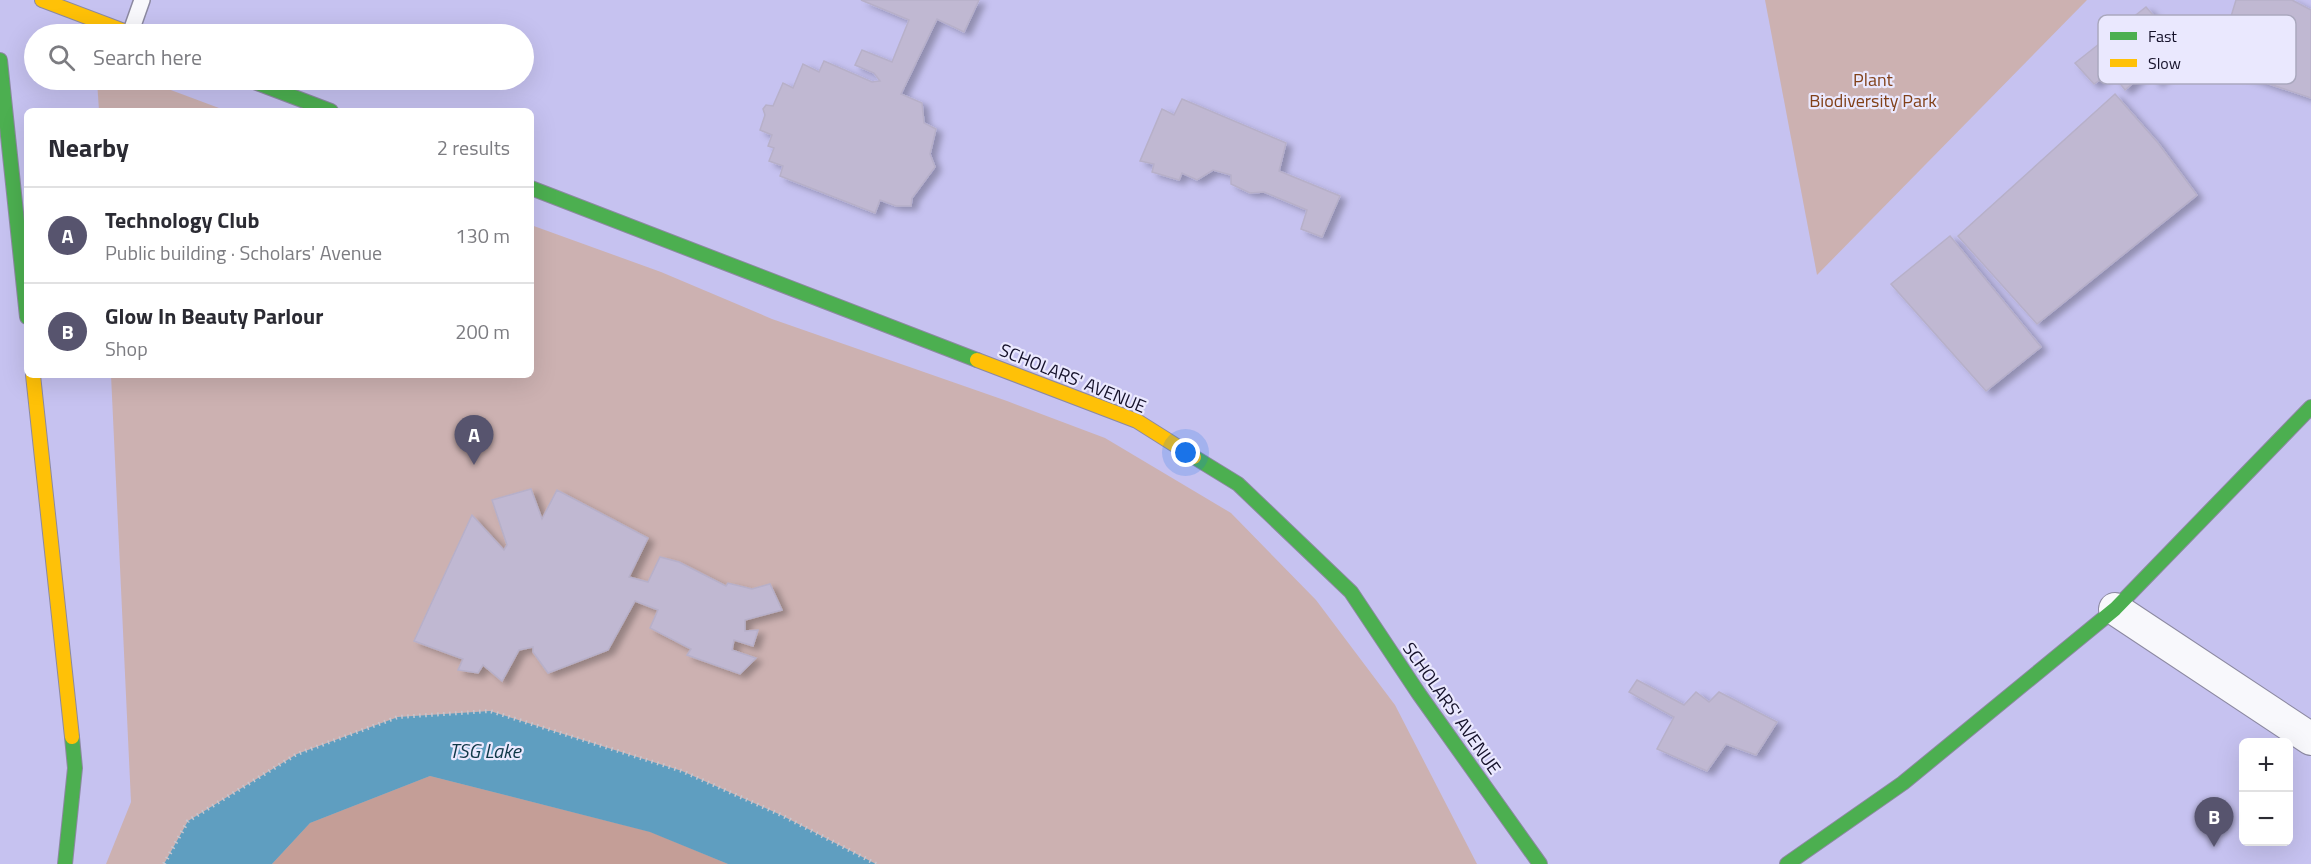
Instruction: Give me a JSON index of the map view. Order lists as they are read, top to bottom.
{
  "streets": {
    "street": ["SCHOLARS' AVENUE"]
  },
  "water": ["TSG Lake"],
  "parks": ["Plant Biodiversity Park"],
  "legend": ["Fast", "Slow"],
  "page": {
    "search": "Search here",
    "heading": ["Nearby", "2 results"],
    "list": [
      {
        "mark": "A",
        "name": "Technology Club",
        "note": "Public building · Scholars' Avenue",
        "value": "130 m"
      },
      {
        "mark": "B",
        "name": "Glow In Beauty Parlour",
        "note": "Shop",
        "value": "200 m"
      }
    ],
    "pins": ["A", "B"],
    "map_buttons": ["+", "−"]
  }
}
